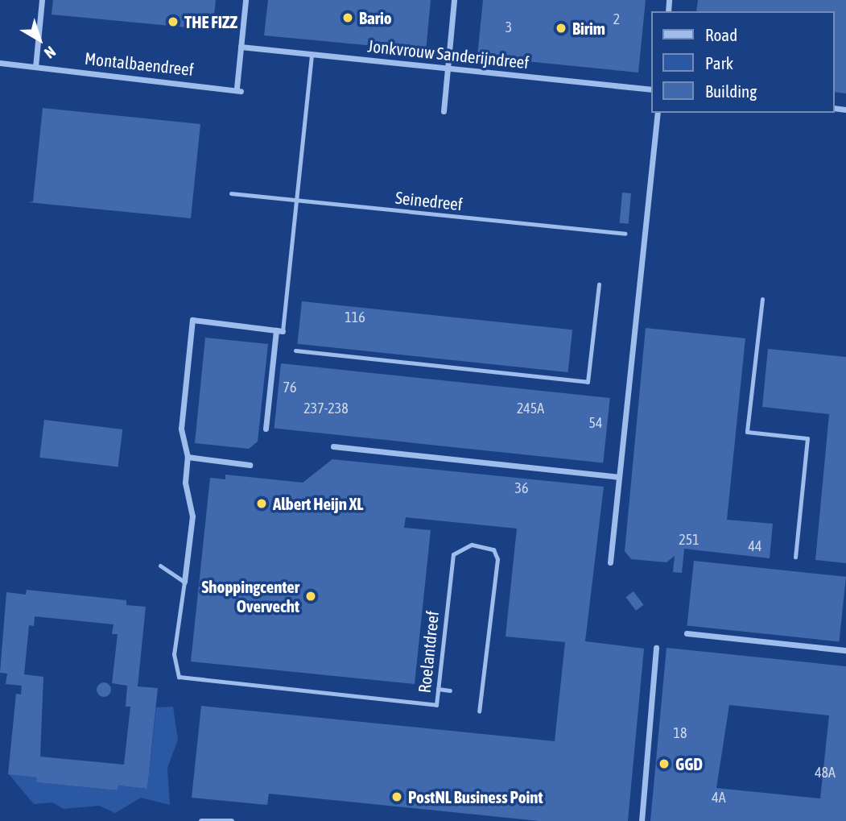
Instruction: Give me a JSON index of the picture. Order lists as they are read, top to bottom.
{
  "streets": {
    "street": ["Jonkvrouw Sanderijndreef", "Montalbaendreef", "Roelantdreef"],
    "lane": ["Seinedreef"]
  },
  "crossings": [
    ["Jonkvrouw Sanderijndreef", "Montalbaendreef"]
  ],
  "places": [
    "Bario",
    "THE FIZZ",
    "Birim",
    "Albert Heijn XL",
    "Shoppingcenter Overvecht",
    "GGD",
    "PostNL Business Point"
  ],
  "house_numbers": [
    "2",
    "3",
    "116",
    "76",
    "237-238",
    "245A",
    "54",
    "36",
    "251",
    "44",
    "18",
    "48A",
    "4A"
  ],
  "legend": ["Road", "Park", "Building"],
  "north": "bottom right"
}
